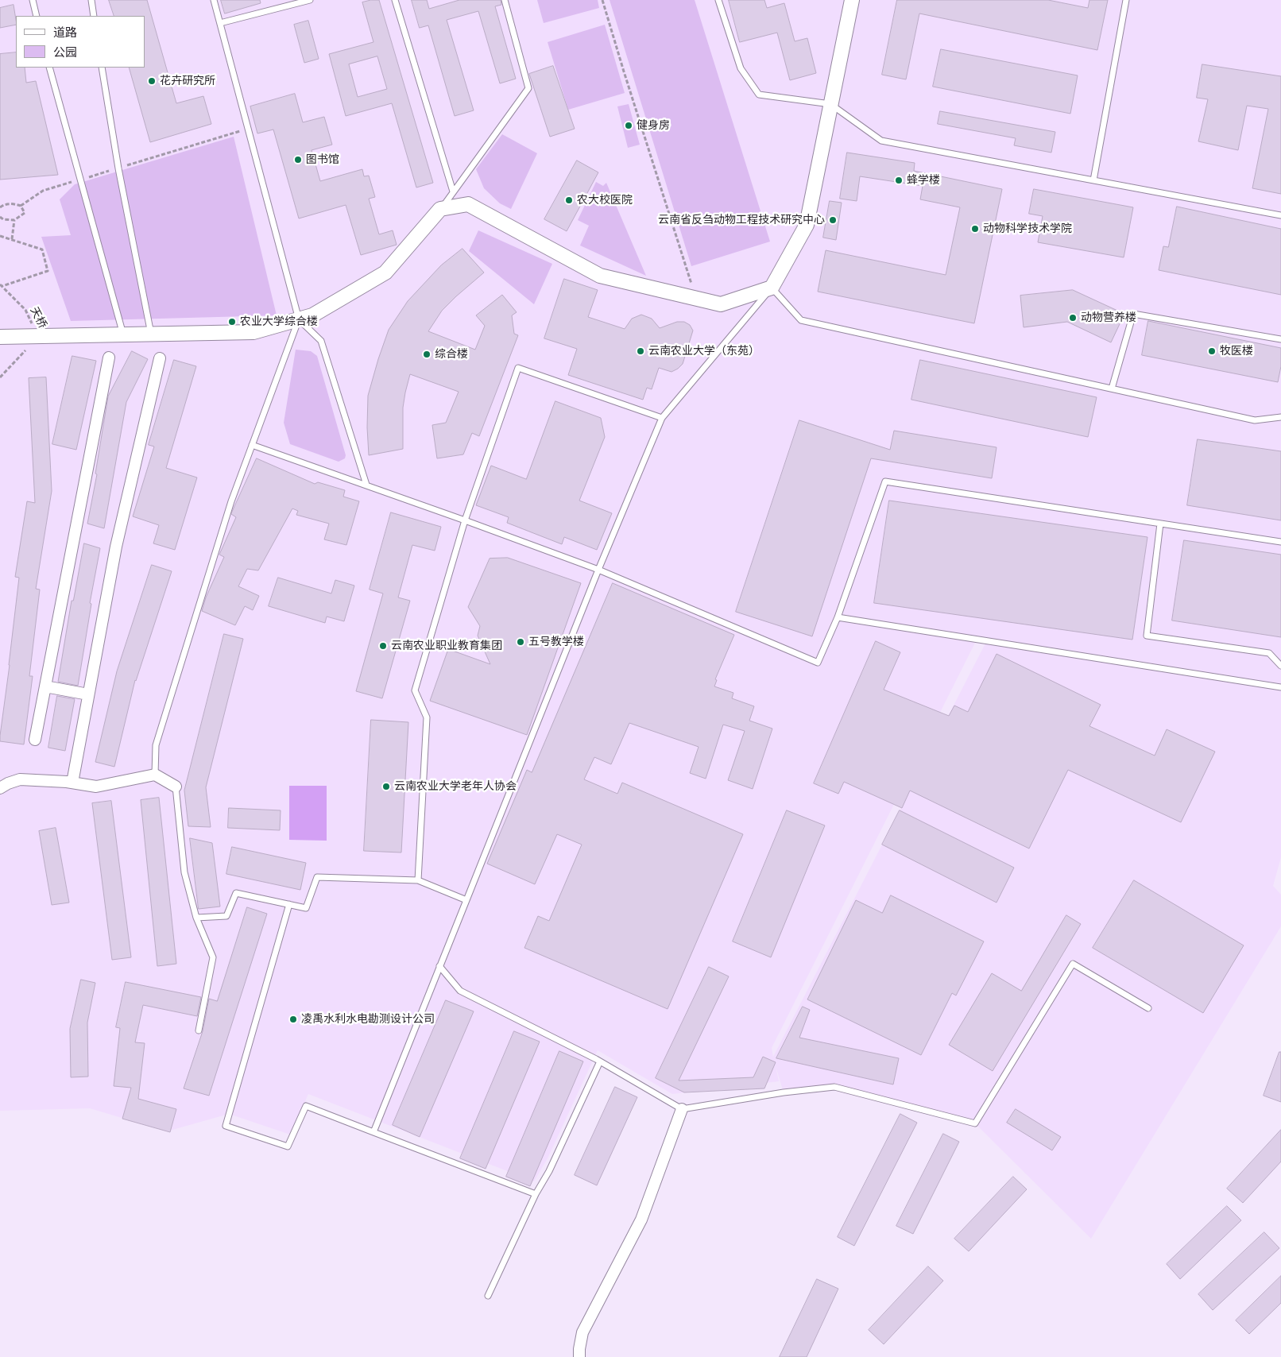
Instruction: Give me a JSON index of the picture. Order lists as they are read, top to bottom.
{
  "streets": {
    "path": ["天桥"]
  },
  "places": [
    "花卉研究所",
    "健身房",
    "图书馆",
    "蜂学楼",
    "农大校医院",
    "云南省反刍动物工程技术研究中心",
    "动物科学技术学院",
    "动物营养楼",
    "农业大学综合楼",
    "云南农业大学（东苑）",
    "牧医楼",
    "综合楼",
    "五号教学楼",
    "云南农业职业教育集团",
    "云南农业大学老年人协会",
    "凌禹水利水电勘测设计公司"
  ],
  "legend": ["道路", "公园"]
}
